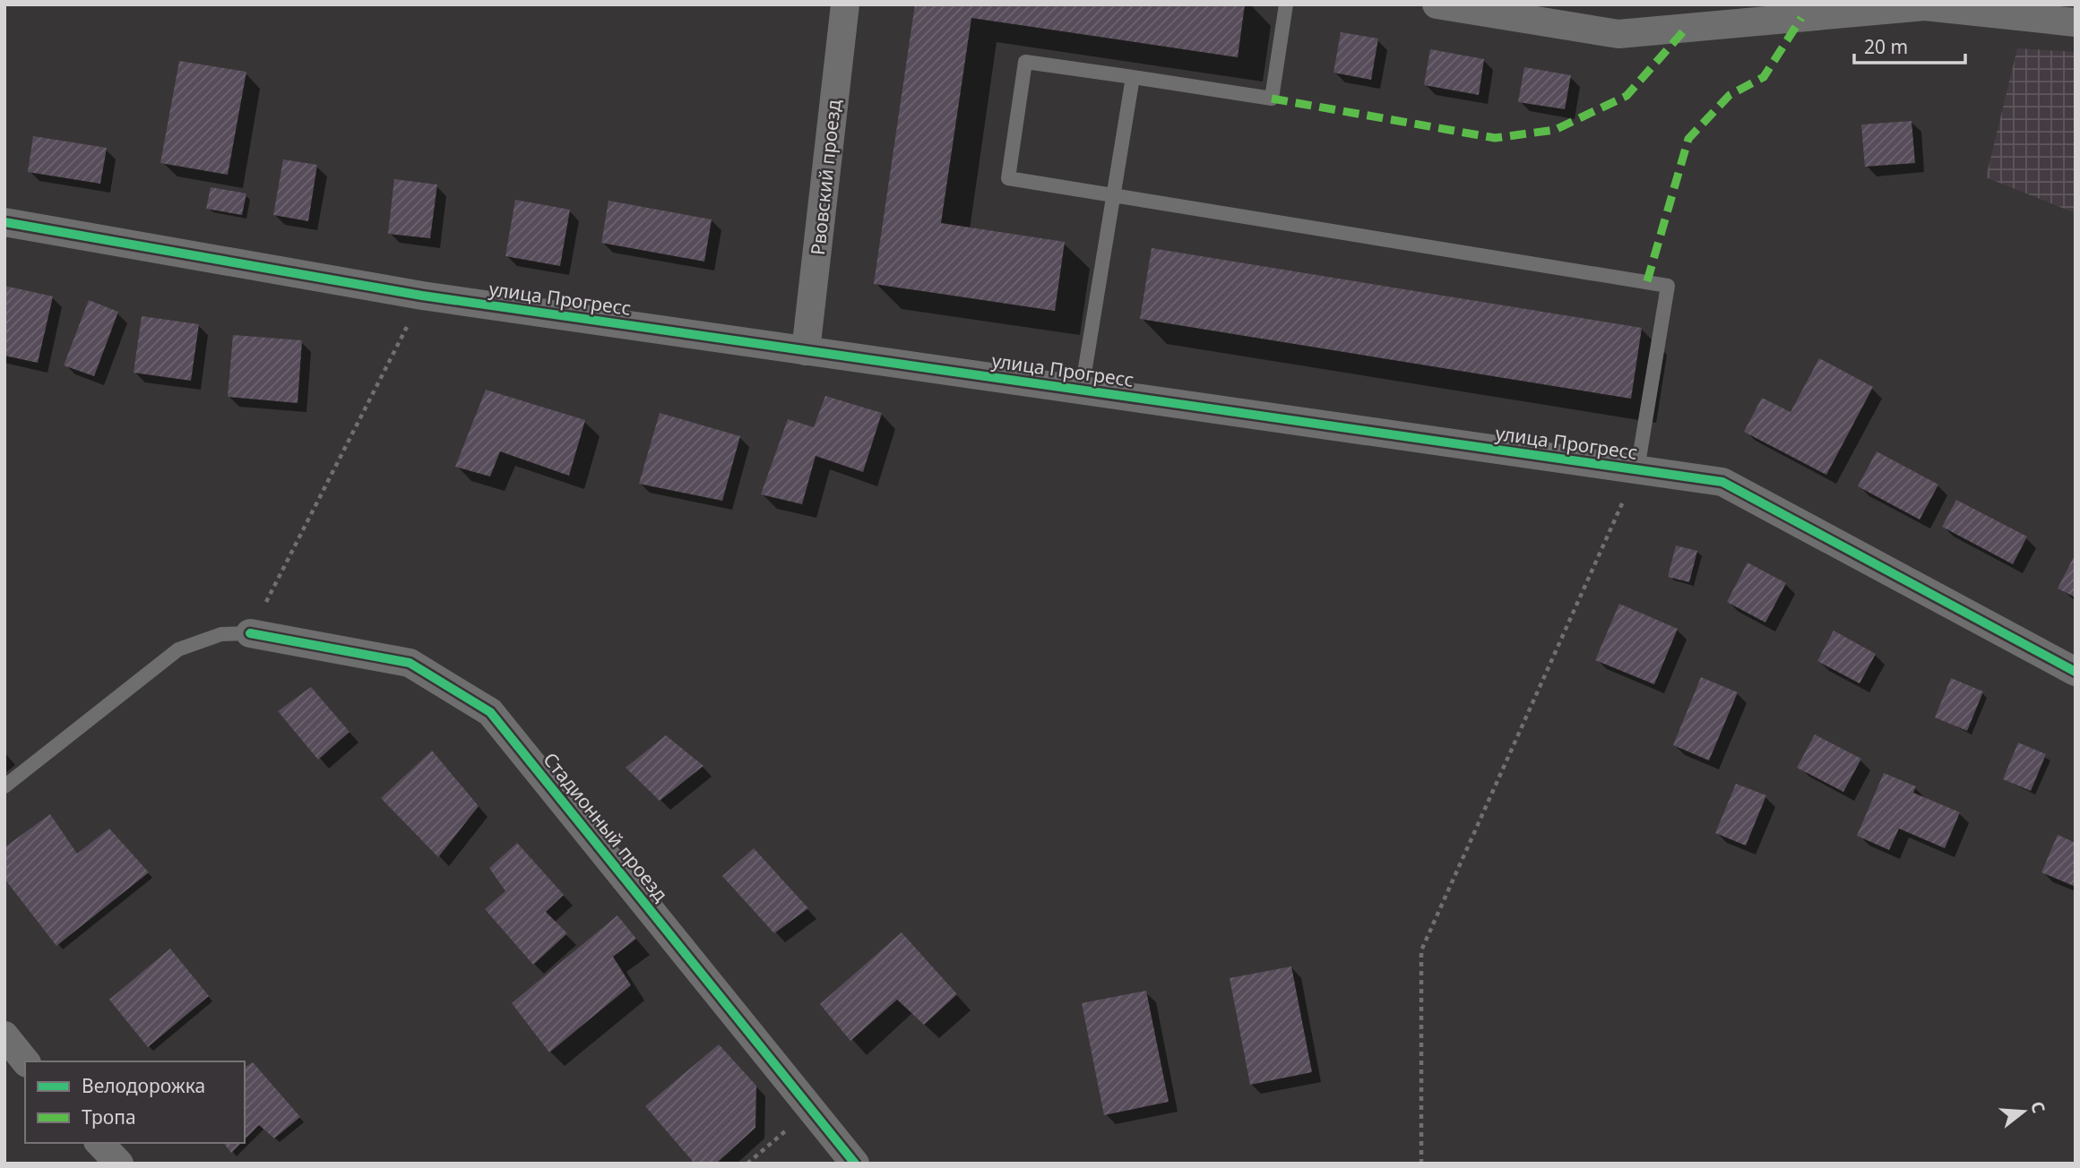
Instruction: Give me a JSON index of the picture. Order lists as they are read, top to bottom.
{
  "streets": {
    "street": ["Рвовский проезд", "улица Прогресс", "Стадионный проезд"]
  },
  "crossings": [
    ["Рвовский проезд", "улица Прогресс"]
  ],
  "legend": ["Велодорожка", "Тропа"],
  "scale_bar": "20 m",
  "north": "right"
}
